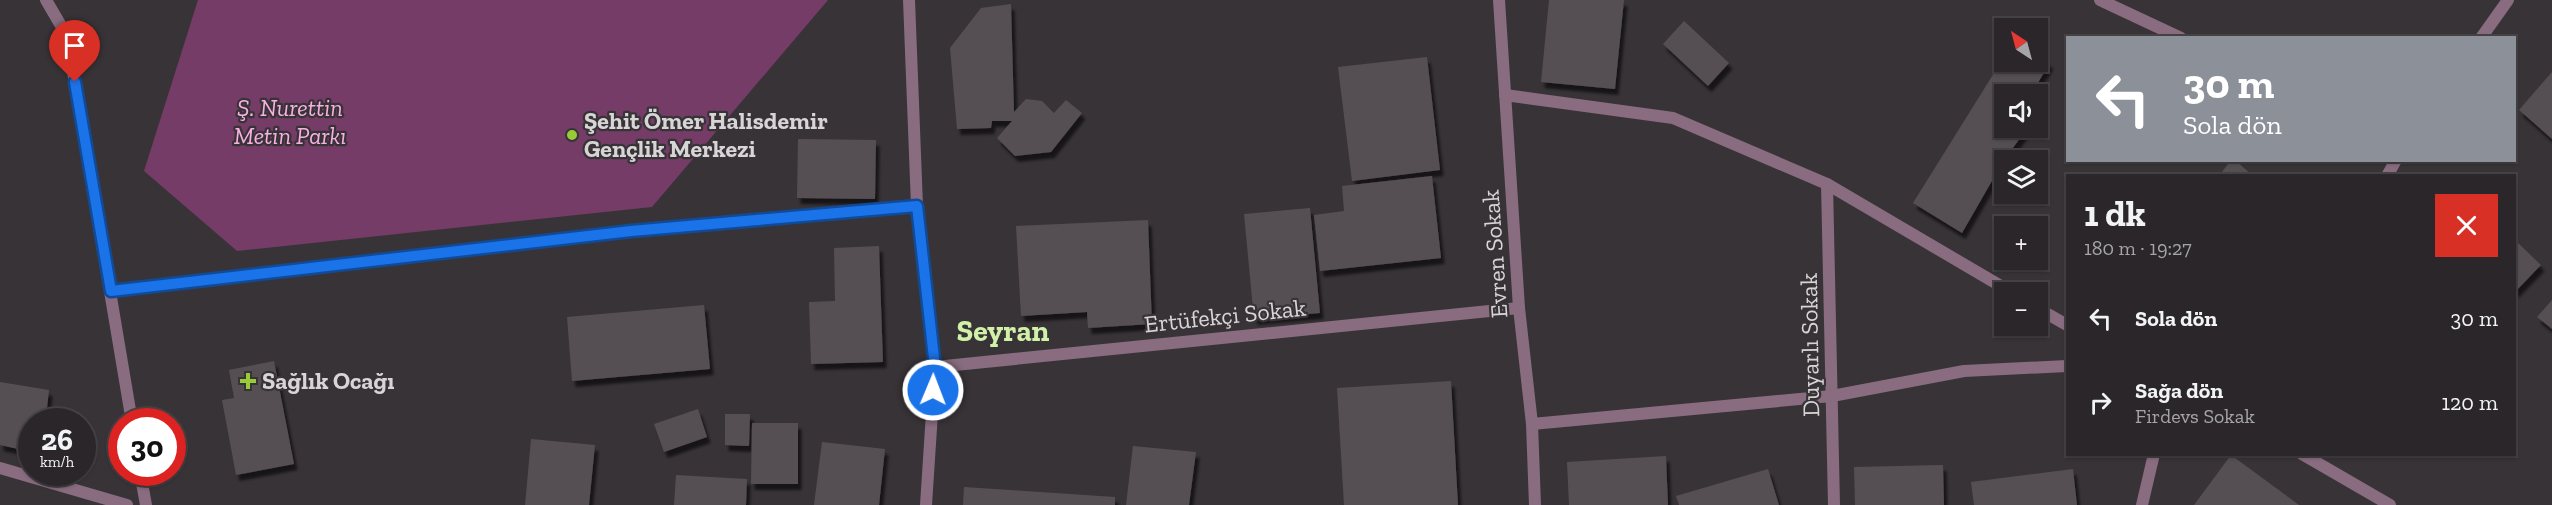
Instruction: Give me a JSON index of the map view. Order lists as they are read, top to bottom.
{
  "streets": {
    "street": ["Evren Sokak", "Ertüfekçi Sokak", "Duyarlı Sokak"]
  },
  "crossings": [
    ["Evren Sokak", "Ertüfekçi Sokak"]
  ],
  "districts": ["Seyran"],
  "parks": ["Ş. Nurettin Metin Parkı"],
  "places": {
    "other": ["Şehit Ömer Halisdemir Gençlik Merkezi"],
    "health": ["Sağlık Ocağı"]
  },
  "north": "top left",
  "page": {
    "map_buttons": ["+", "−"],
    "turn": ["30 m", "Sola dön"],
    "heading": ["1 dk", "180 m · 19:27"],
    "list": [
      {
        "name": "Sola dön",
        "value": "30 m"
      },
      {
        "name": "Sağa dön",
        "note": "Firdevs Sokak",
        "value": "120 m"
      }
    ],
    "speed": "26 km/h",
    "limit": "30"
  }
}
